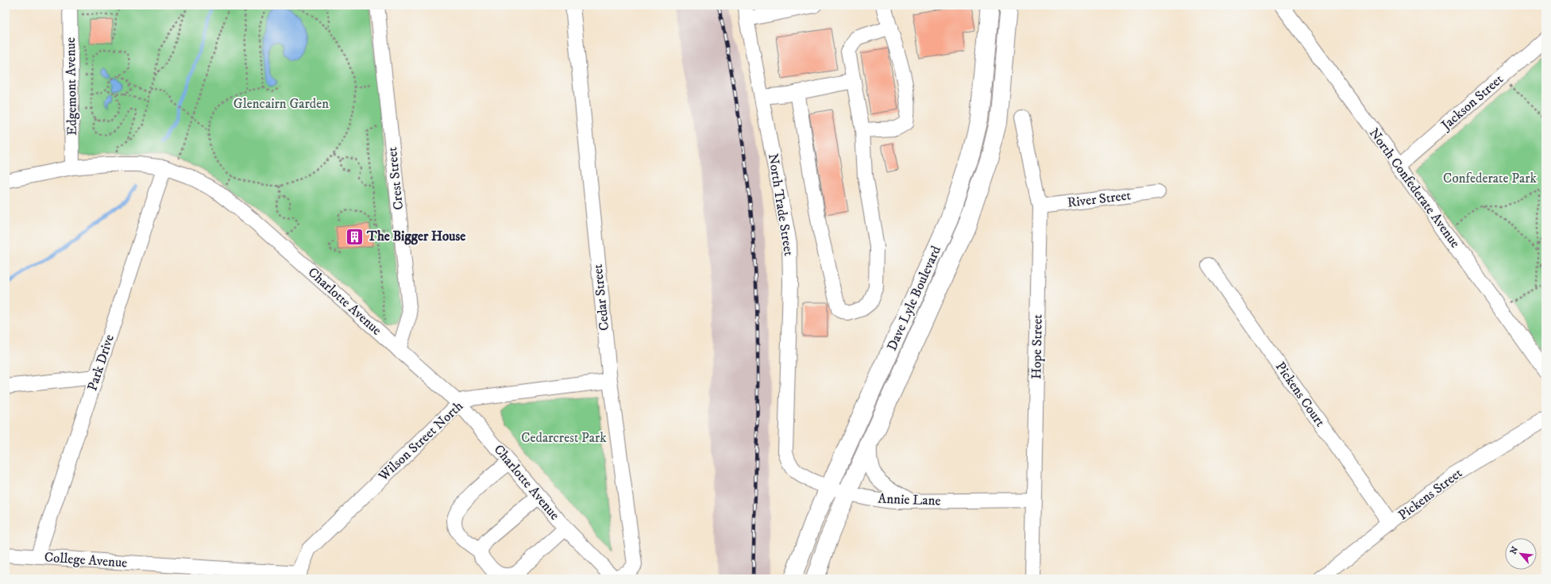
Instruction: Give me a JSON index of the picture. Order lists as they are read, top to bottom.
{
  "streets": {
    "main road": ["Dave Lyle Boulevard"],
    "street": [
      "Edgemont Avenue",
      "Jackson Street",
      "Crest Street",
      "North Confederate Avenue",
      "River Street",
      "North Trade Street",
      "Cedar Street",
      "Charlotte Avenue",
      "Hope Street",
      "Park Drive",
      "Pickens Court",
      "Wilson Street North",
      "Pickens Street",
      "Annie Lane",
      "College Avenue"
    ]
  },
  "crossings": [
    ["Edgemont Avenue", "Charlotte Avenue"],
    ["Jackson Street", "North Confederate Avenue"],
    ["Crest Street", "Charlotte Avenue"],
    ["River Street", "Hope Street"],
    ["North Trade Street", "Annie Lane"],
    ["Cedar Street", "Charlotte Avenue"],
    ["Cedar Street", "Wilson Street North"],
    ["Dave Lyle Boulevard", "Annie Lane"],
    ["Charlotte Avenue", "Park Drive"],
    ["Charlotte Avenue", "Wilson Street North"],
    ["Hope Street", "Annie Lane"],
    ["Park Drive", "College Avenue"],
    ["Pickens Court", "Pickens Street"],
    ["Wilson Street North", "College Avenue"]
  ],
  "parks": ["Glencairn Garden", "Confederate Park", "Cedarcrest Park"],
  "places": {
    "building": ["The Bigger House"]
  },
  "north": "top left"
}
